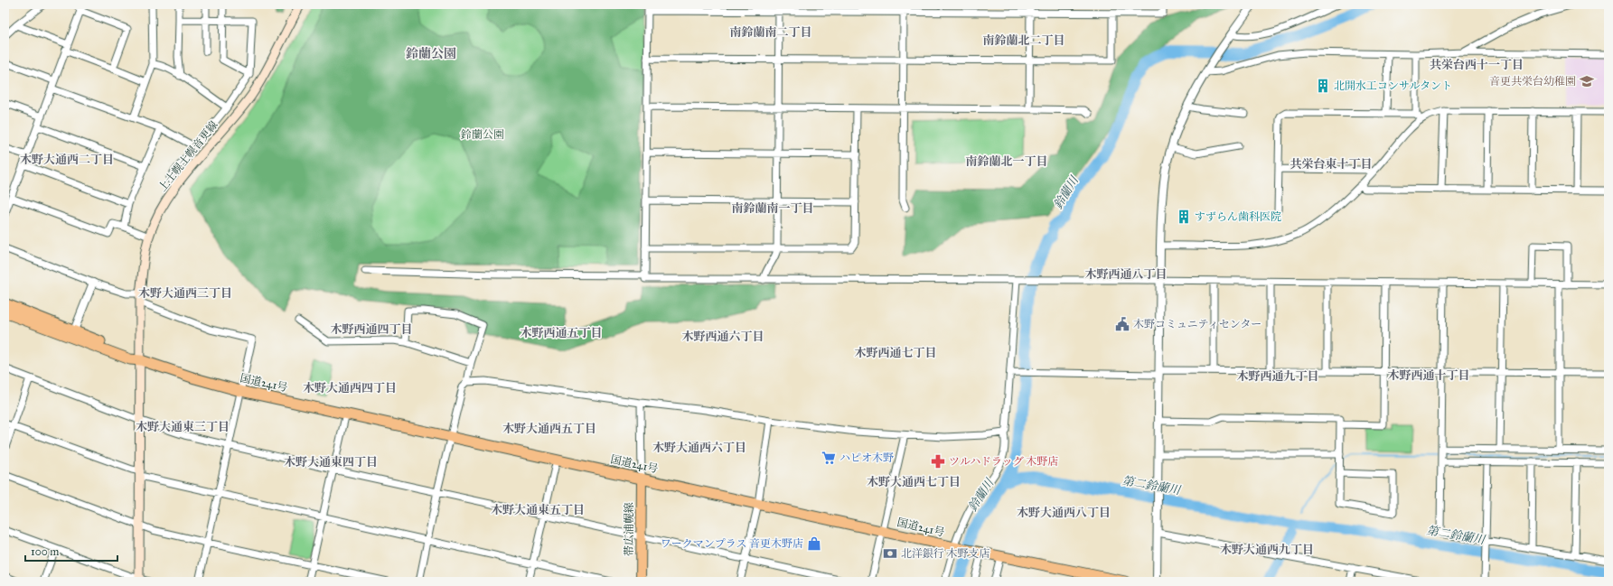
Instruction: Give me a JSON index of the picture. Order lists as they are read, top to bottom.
{
  "streets": {
    "highway": ["国道241号"],
    "main road": ["上士幌士幌音更線", "帯広浦幌線"]
  },
  "crossings": [
    ["上士幌士幌音更線", "国道241号"],
    ["国道241号", "帯広浦幌線"]
  ],
  "districts": [
    "南鈴蘭南二丁目",
    "南鈴蘭北二丁目",
    "鈴蘭公園",
    "共栄台西十一丁目",
    "木野大通西二丁目",
    "南鈴蘭北一丁目",
    "共栄台東十丁目",
    "南鈴蘭南一丁目",
    "木野西通八丁目",
    "木野大通西三丁目",
    "木野西通四丁目",
    "木野西通五丁目",
    "木野西通六丁目",
    "木野西通七丁目",
    "木野西通十丁目",
    "木野西通九丁目",
    "木野大通西四丁目",
    "木野大通東三丁目",
    "木野大通西五丁目",
    "木野大通西六丁目",
    "木野大通東四丁目",
    "木野大通西七丁目",
    "木野大通東五丁目",
    "木野大通西八丁目",
    "木野大通西九丁目"
  ],
  "water": ["鈴蘭川", "第二鈴蘭川"],
  "parks": ["鈴蘭公園"],
  "places": {
    "school or university": ["音更共栄台幼稚園"],
    "building": ["北開水工コンサルタント", "すずらん歯科医院"],
    "public building": ["木野コミュニティセンター"],
    "supermarket": ["ハピオ木野"],
    "pharmacy": ["ツルハドラッグ 木野店"],
    "shop": ["ワークマンプラス 音更木野店"],
    "bank": ["北洋銀行 木野支店"]
  },
  "scale_bar": "100 m"
}
